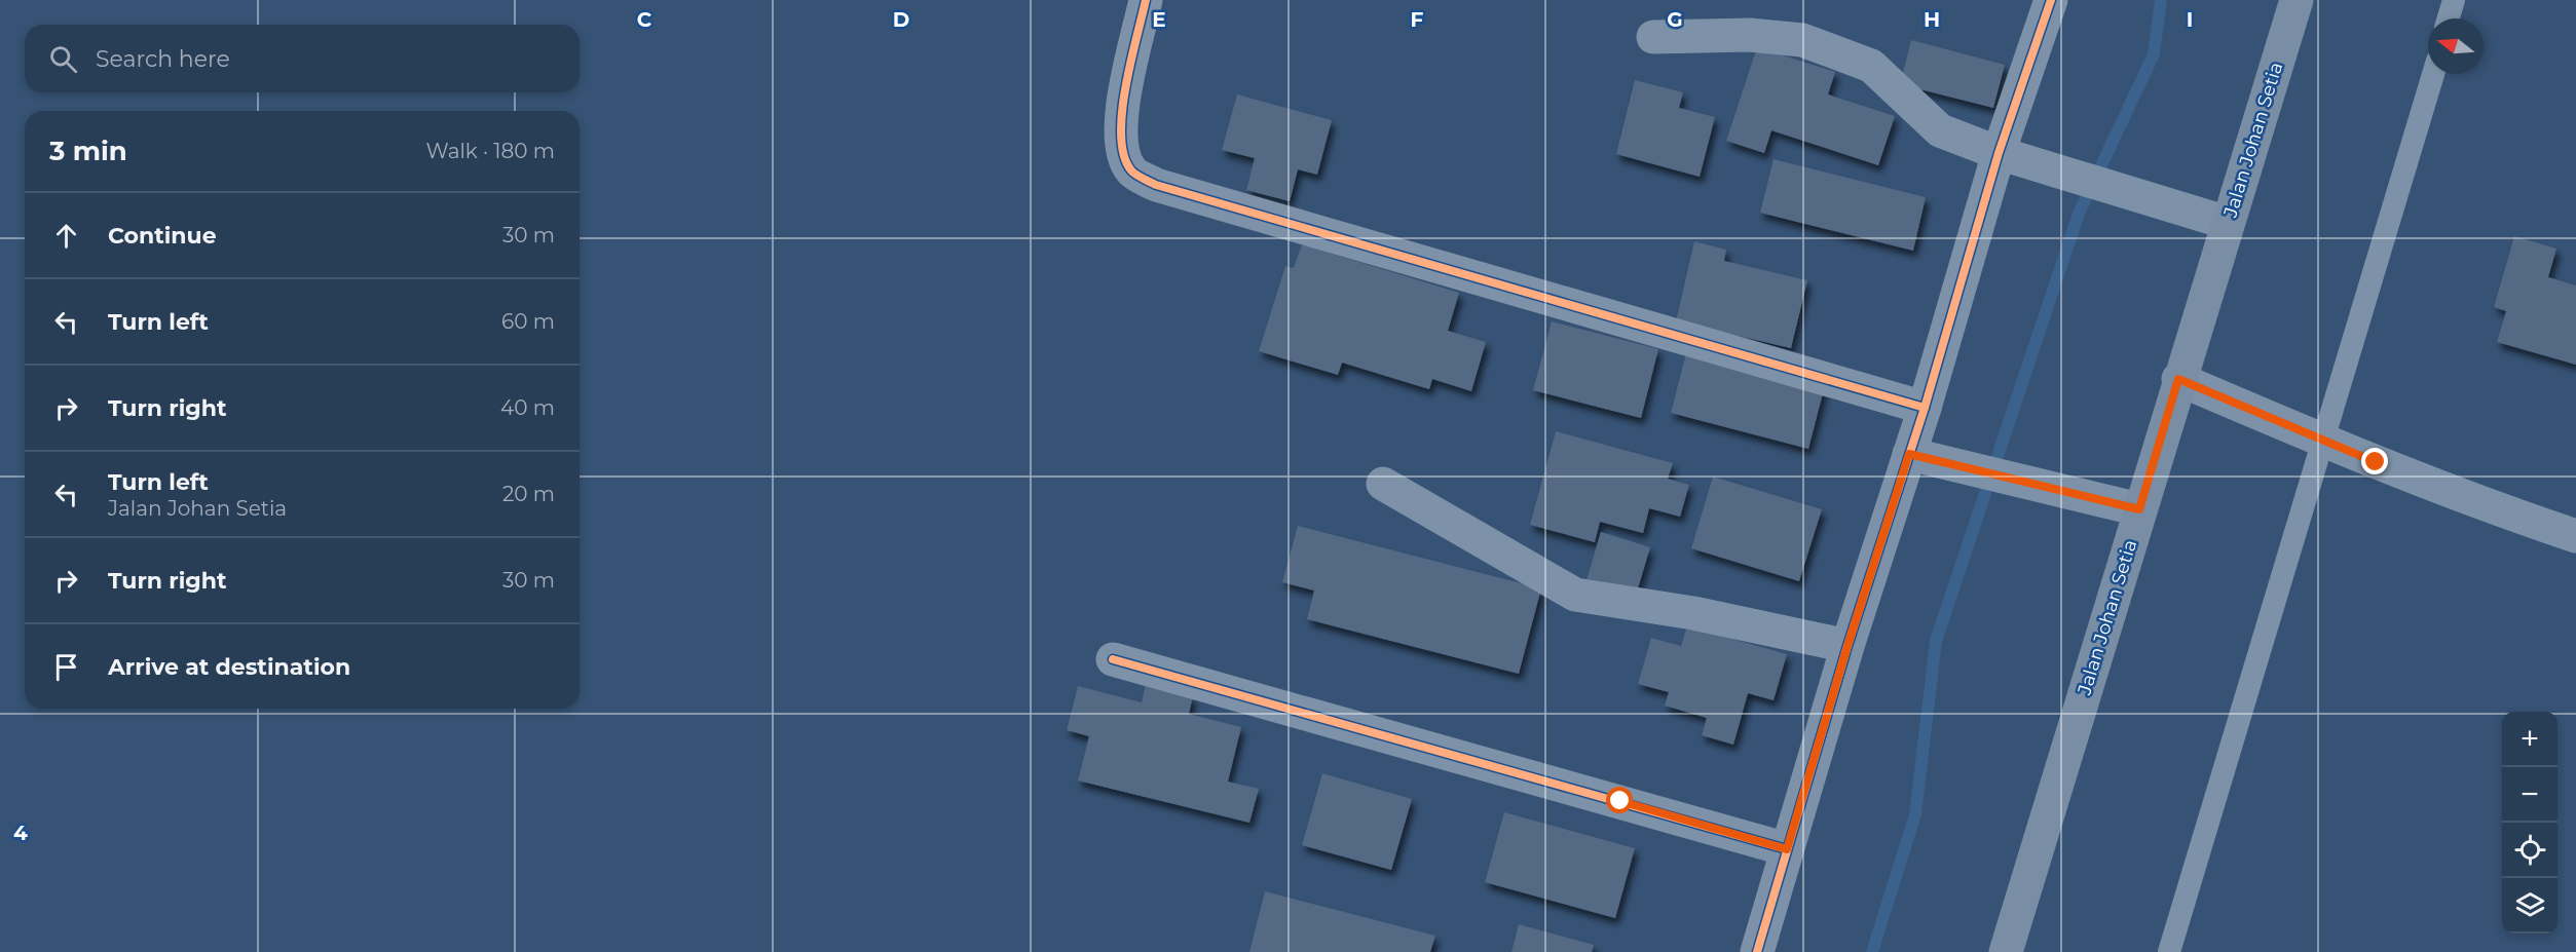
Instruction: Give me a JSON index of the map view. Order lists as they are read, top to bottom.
{
  "streets": {
    "main road": ["Jalan Johan Setia"]
  },
  "north": "left",
  "page": {
    "search": "Search here",
    "heading": ["3 min", "Walk · 180 m"],
    "list": [
      ["Continue", "30 m"],
      ["Turn left", "60 m"],
      ["Turn right", "40 m"],
      ["Turn left", "Jalan Johan Setia", "20 m"],
      ["Turn right", "30 m"],
      "Arrive at destination"
    ],
    "map_buttons": ["+", "−"]
  },
  "grid": {
    "columns": [
      "C",
      "D",
      "E",
      "F",
      "G",
      "H",
      "I"
    ],
    "rows": ["4"]
  }
}
